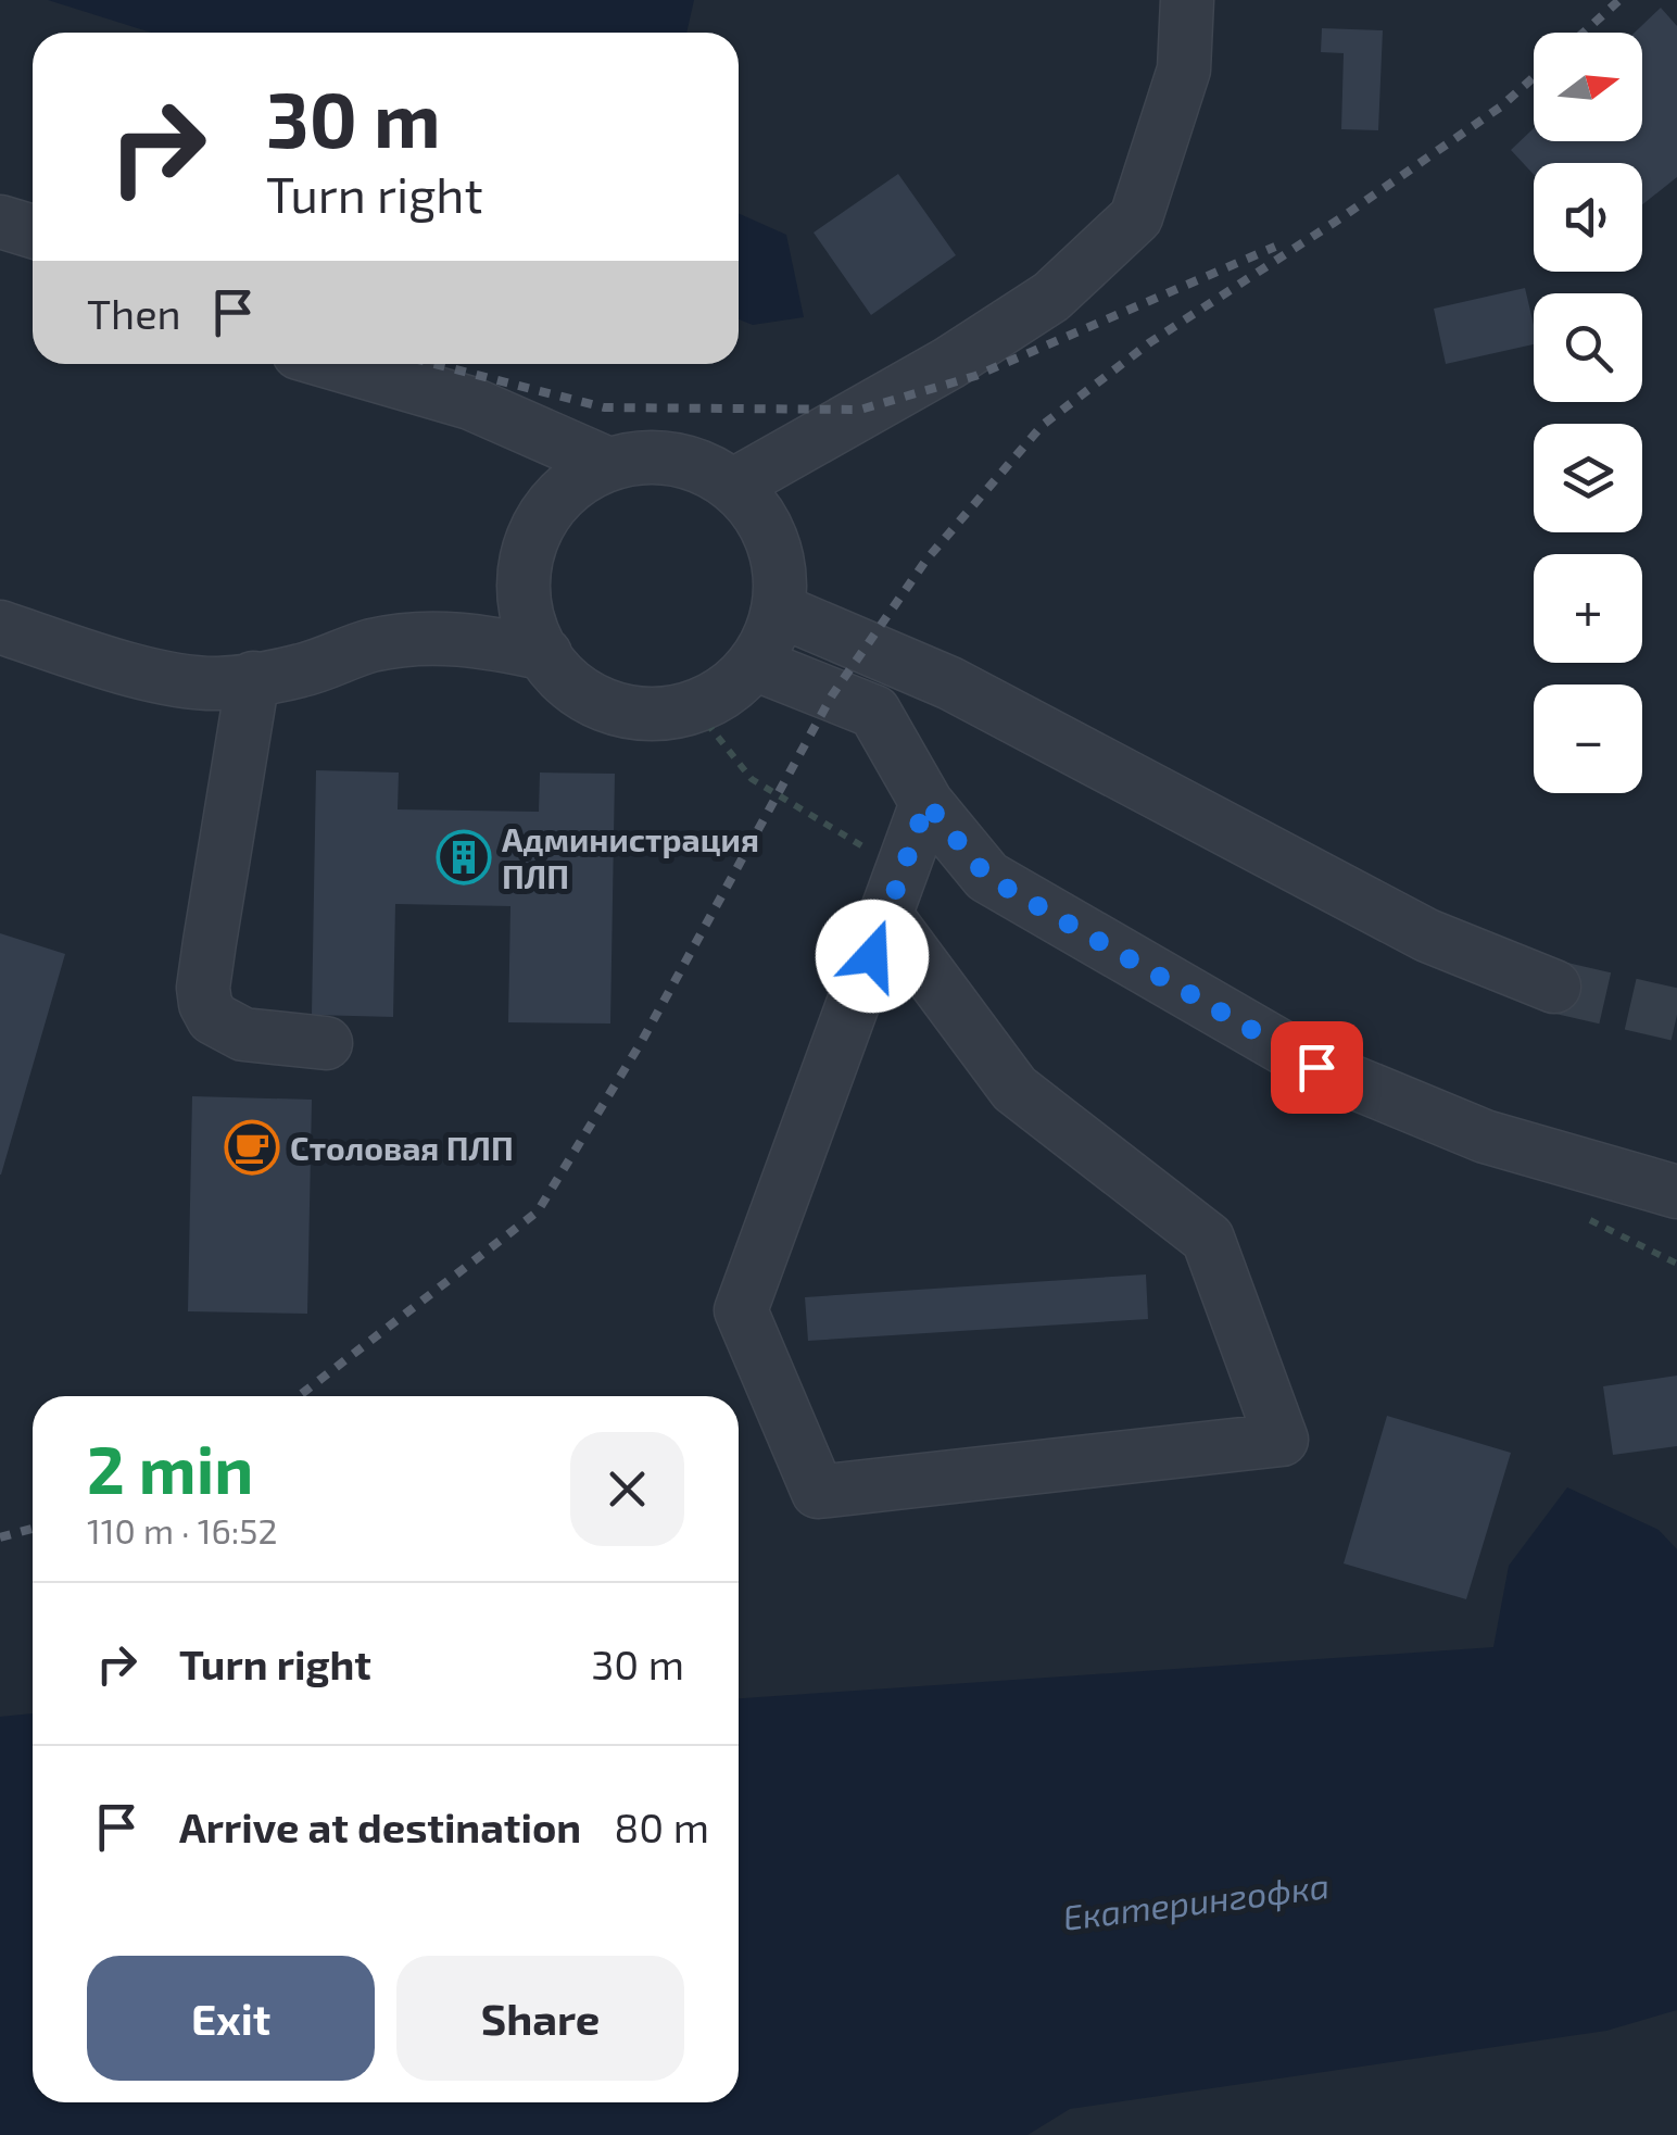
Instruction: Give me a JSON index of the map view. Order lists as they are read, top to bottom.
{
  "water": ["Екатерингофка"],
  "places": {
    "building": ["Администрация ПЛП"],
    "cafe": ["Столовая ПЛП"]
  },
  "north": "right",
  "page": {
    "map_buttons": ["+", "−"],
    "turn": ["30 m", "Turn right"],
    "then": "Then",
    "heading": ["2 min", "110 m · 16:52"],
    "list": [
      {
        "name": "Turn right",
        "value": "30 m"
      },
      {
        "name": "Arrive at destination",
        "value": "80 m"
      }
    ],
    "buttons": ["Exit", "Share"]
  }
}
